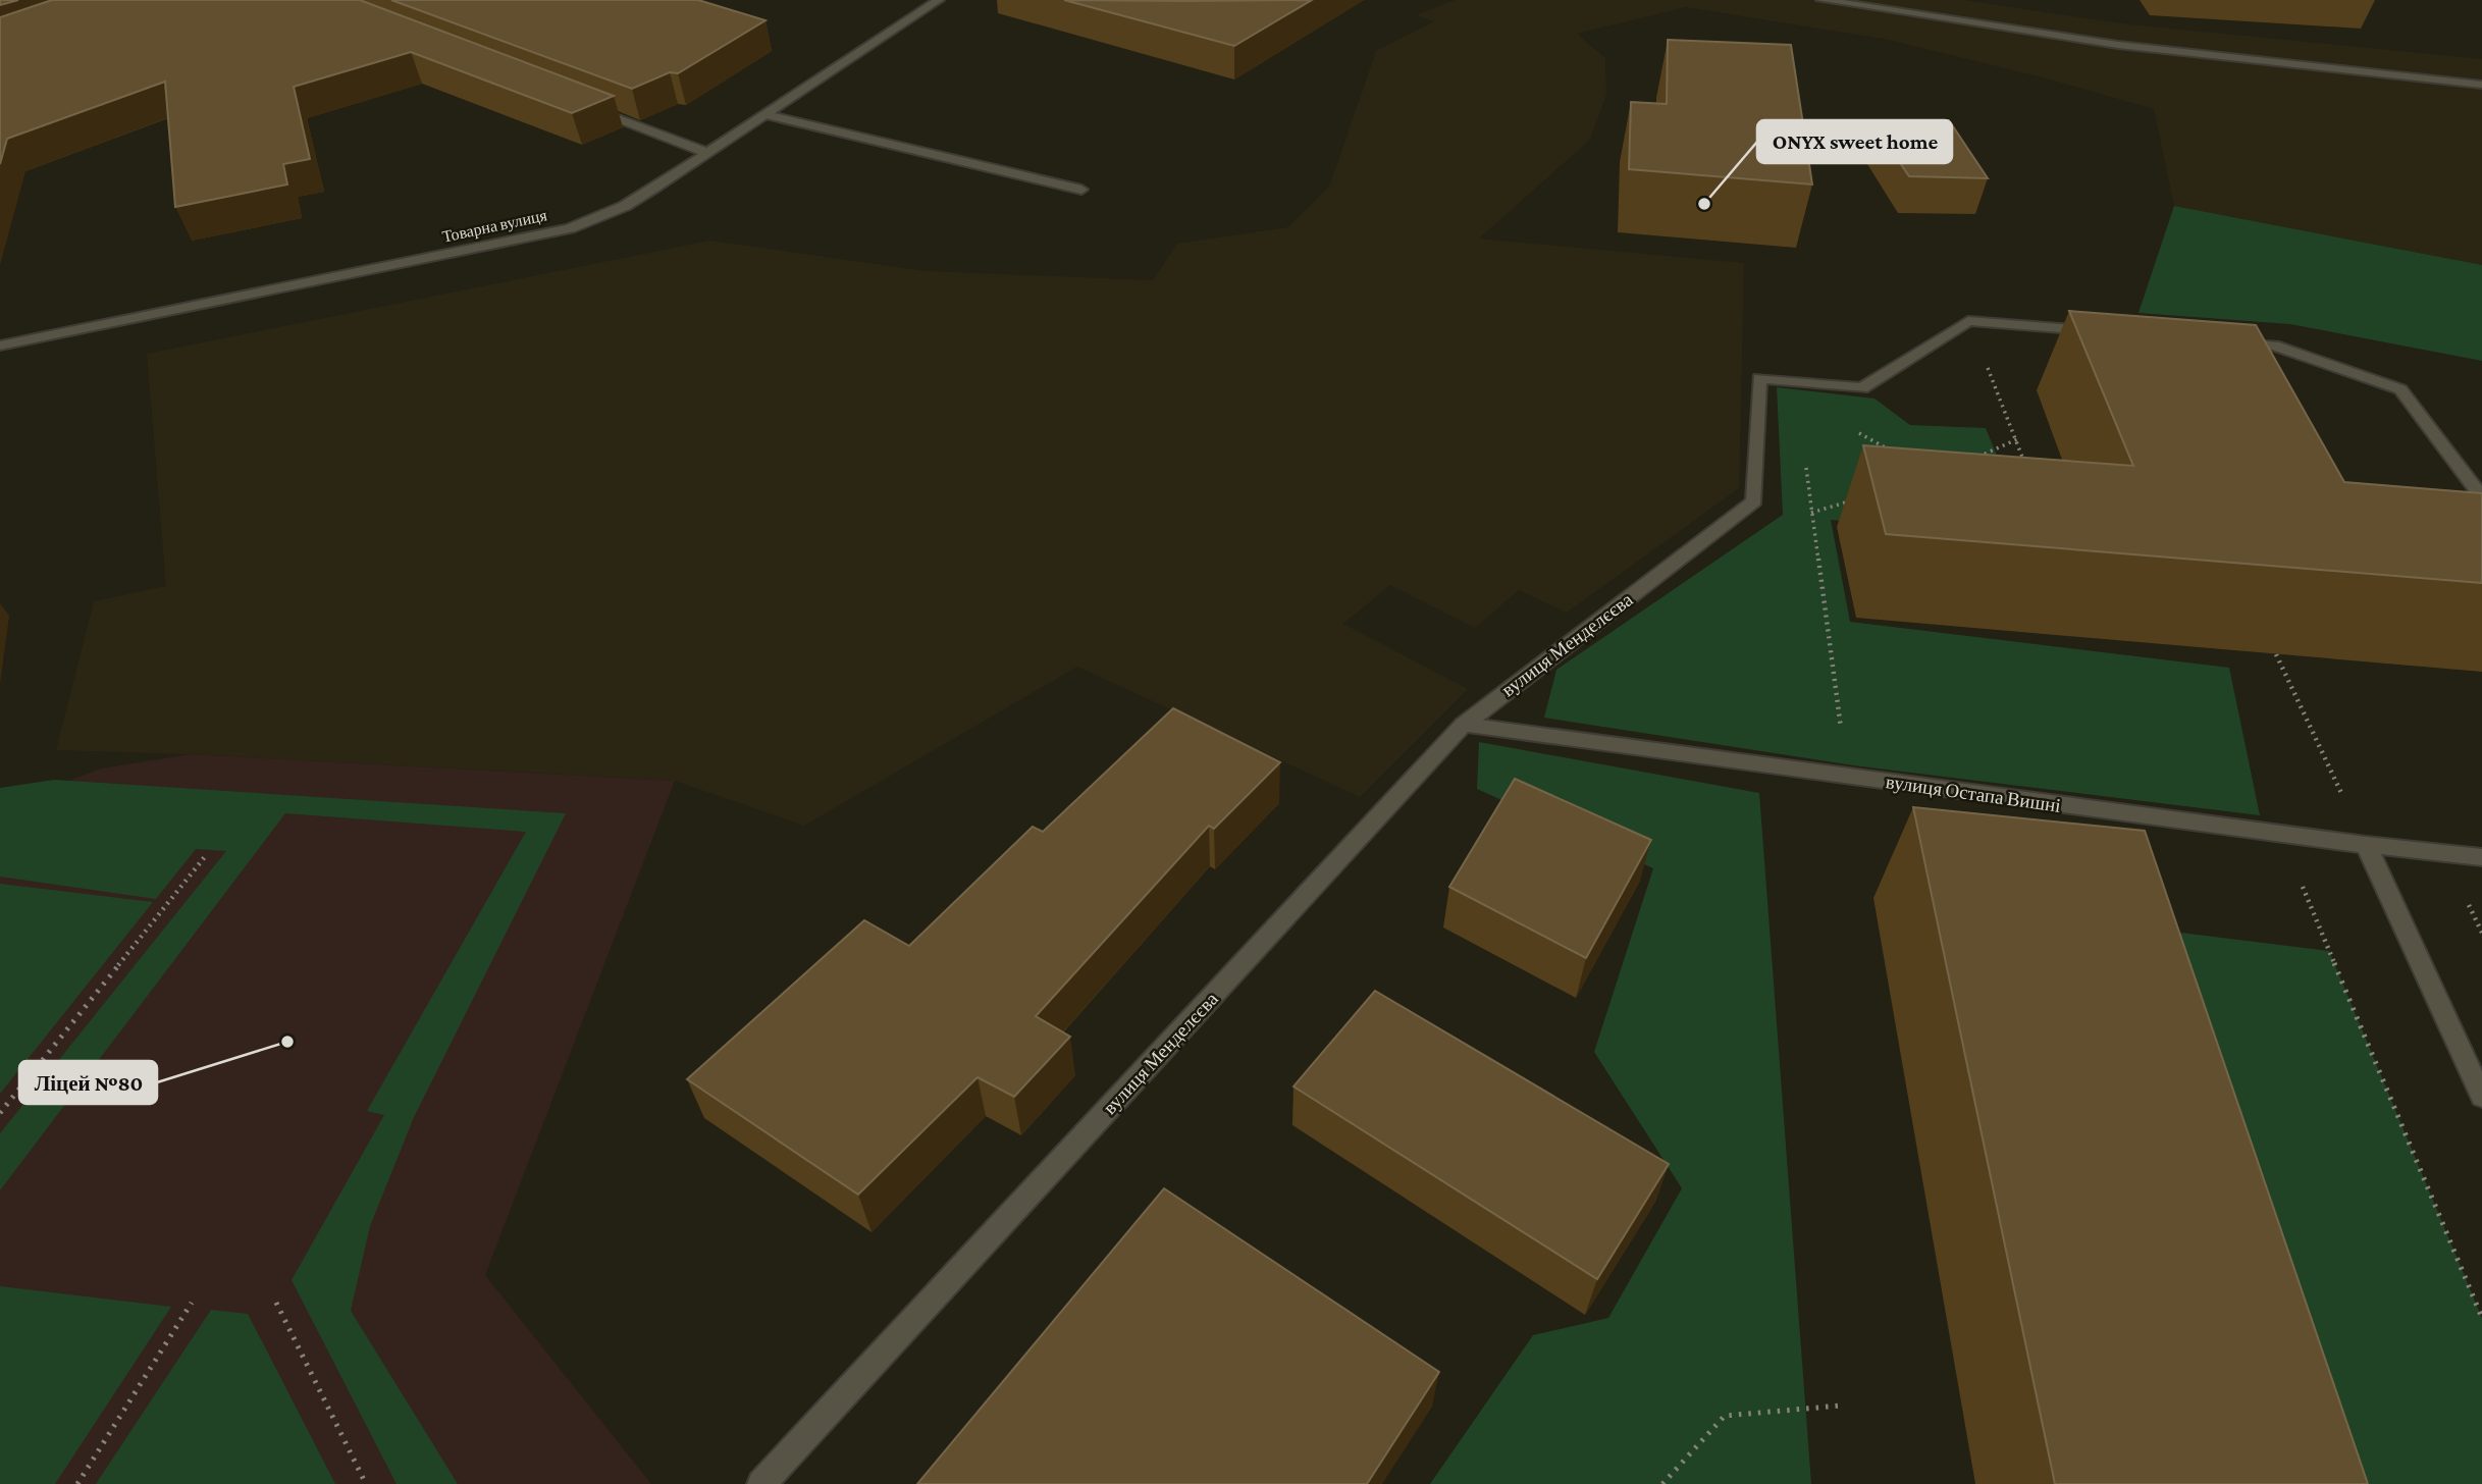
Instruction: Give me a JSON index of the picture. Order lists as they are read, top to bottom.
{
  "streets": {
    "street": ["Товарна вулиця", "вулиця Менделєєва", "вулиця Остапа Вишні"]
  },
  "crossings": [
    ["вулиця Менделєєва", "вулиця Остапа Вишні"]
  ],
  "places": ["ONYX sweet home", "Ліцей №80"]
}
